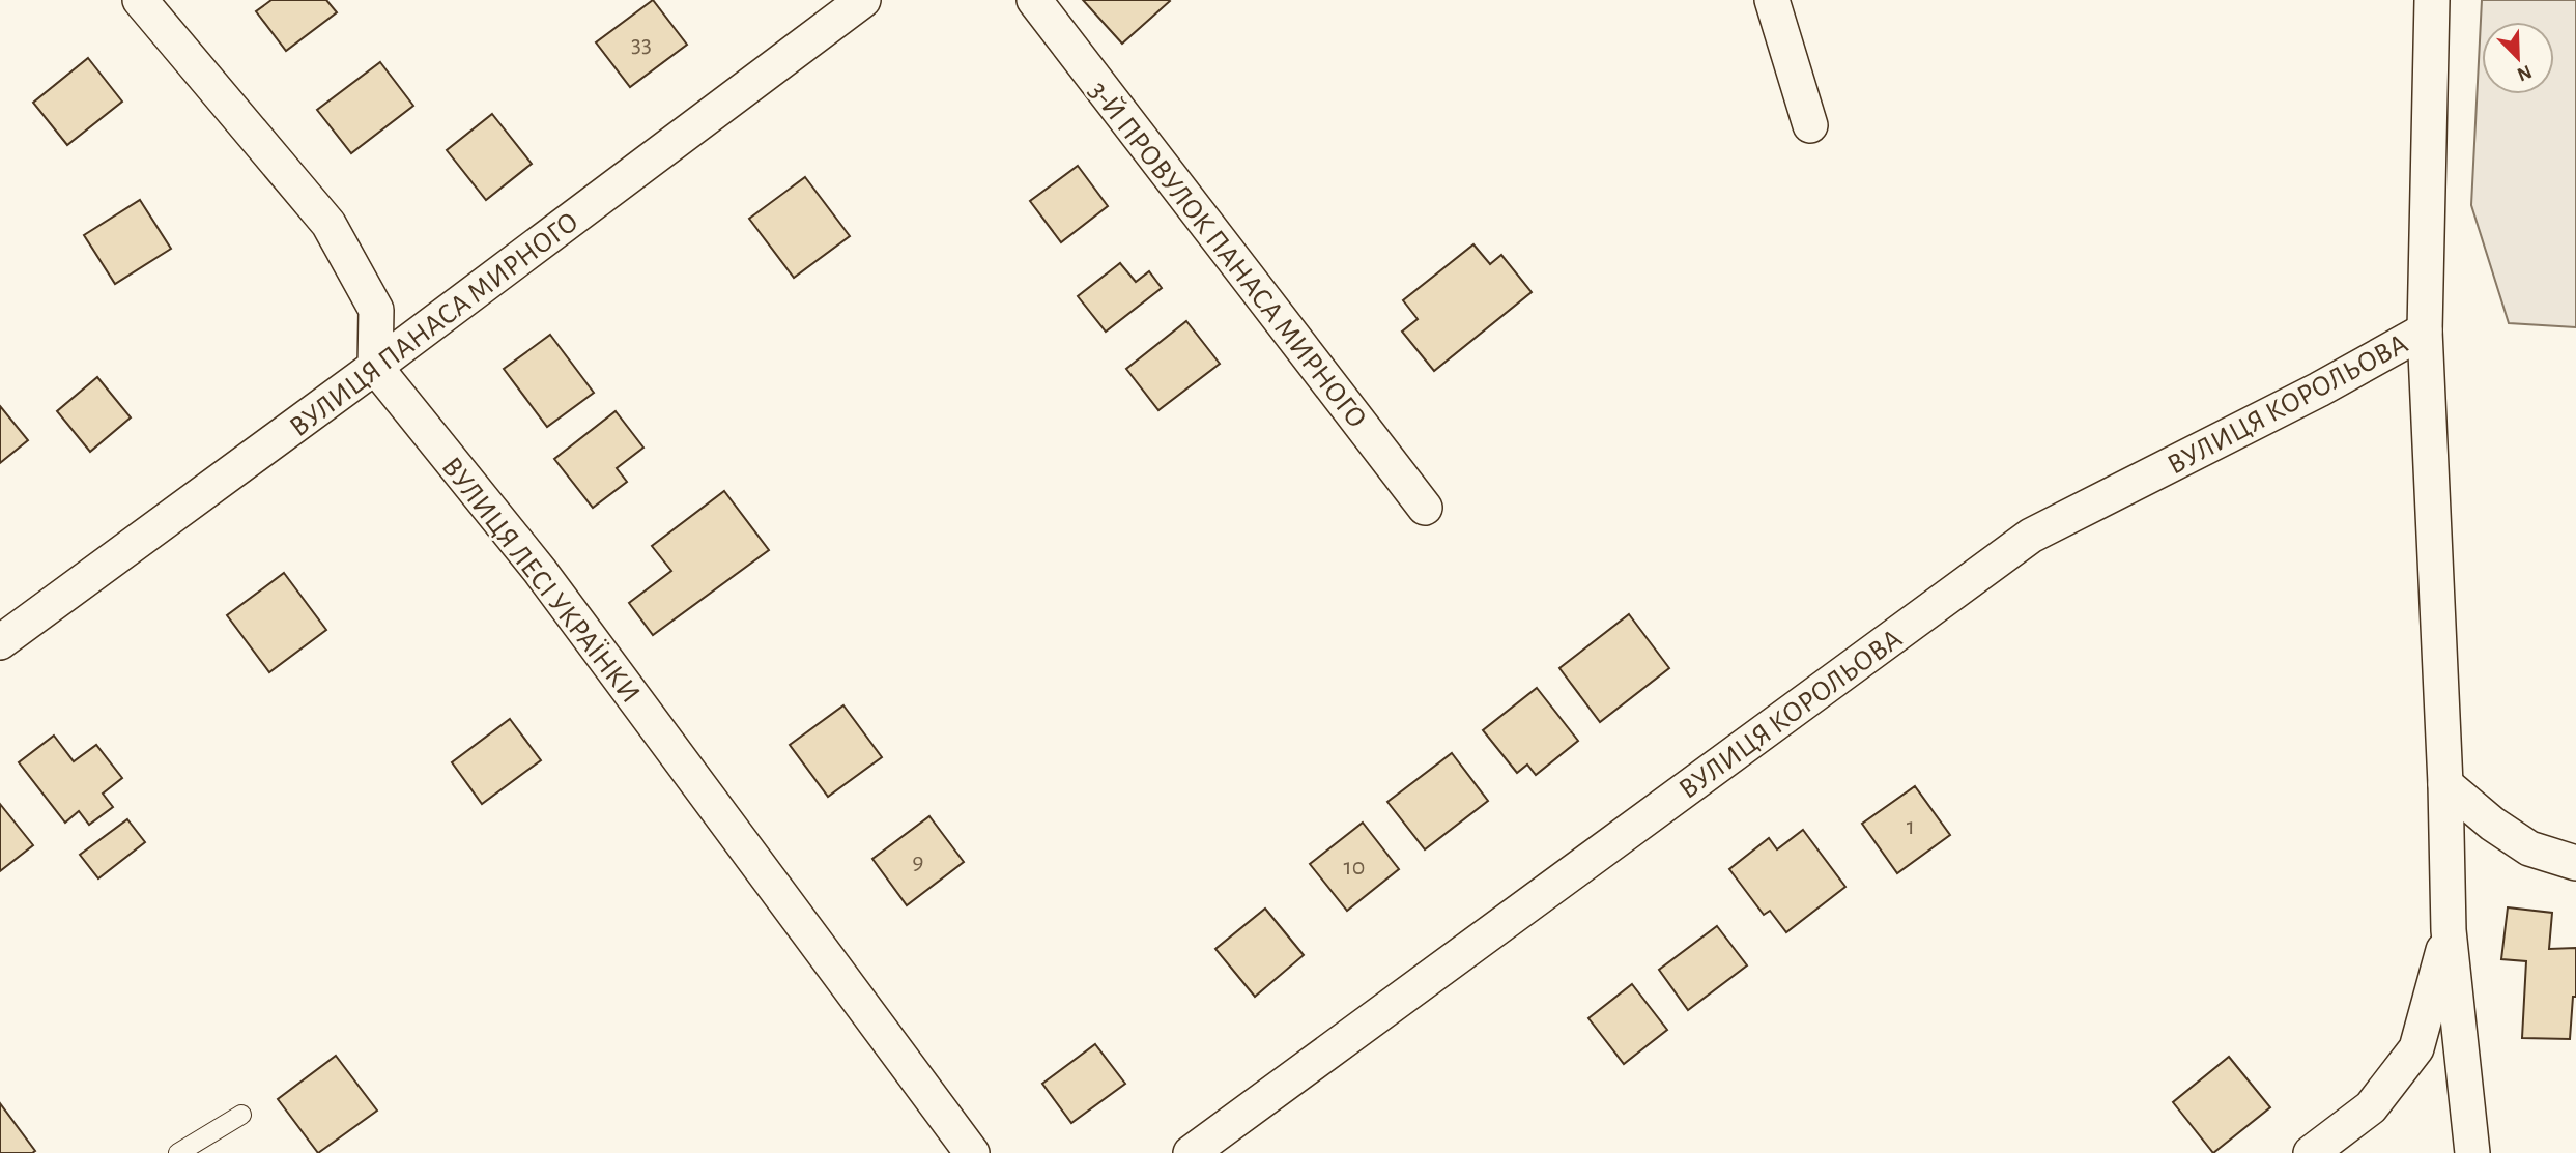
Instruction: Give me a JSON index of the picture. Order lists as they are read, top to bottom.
{
  "streets": {
    "street": [
      "3-Й ПРОВУЛОК ПАНАСА МИРНОГО",
      "ВУЛИЦЯ ПАНАСА МИРНОГО",
      "ВУЛИЦЯ КОРОЛЬОВА",
      "ВУЛИЦЯ ЛЕСІ УКРАЇНКИ"
    ]
  },
  "crossings": [
    ["ВУЛИЦЯ ПАНАСА МИРНОГО", "ВУЛИЦЯ ЛЕСІ УКРАЇНКИ"]
  ],
  "house_numbers": [
    "33",
    "1",
    "9",
    "10"
  ],
  "north": "bottom right"
}
